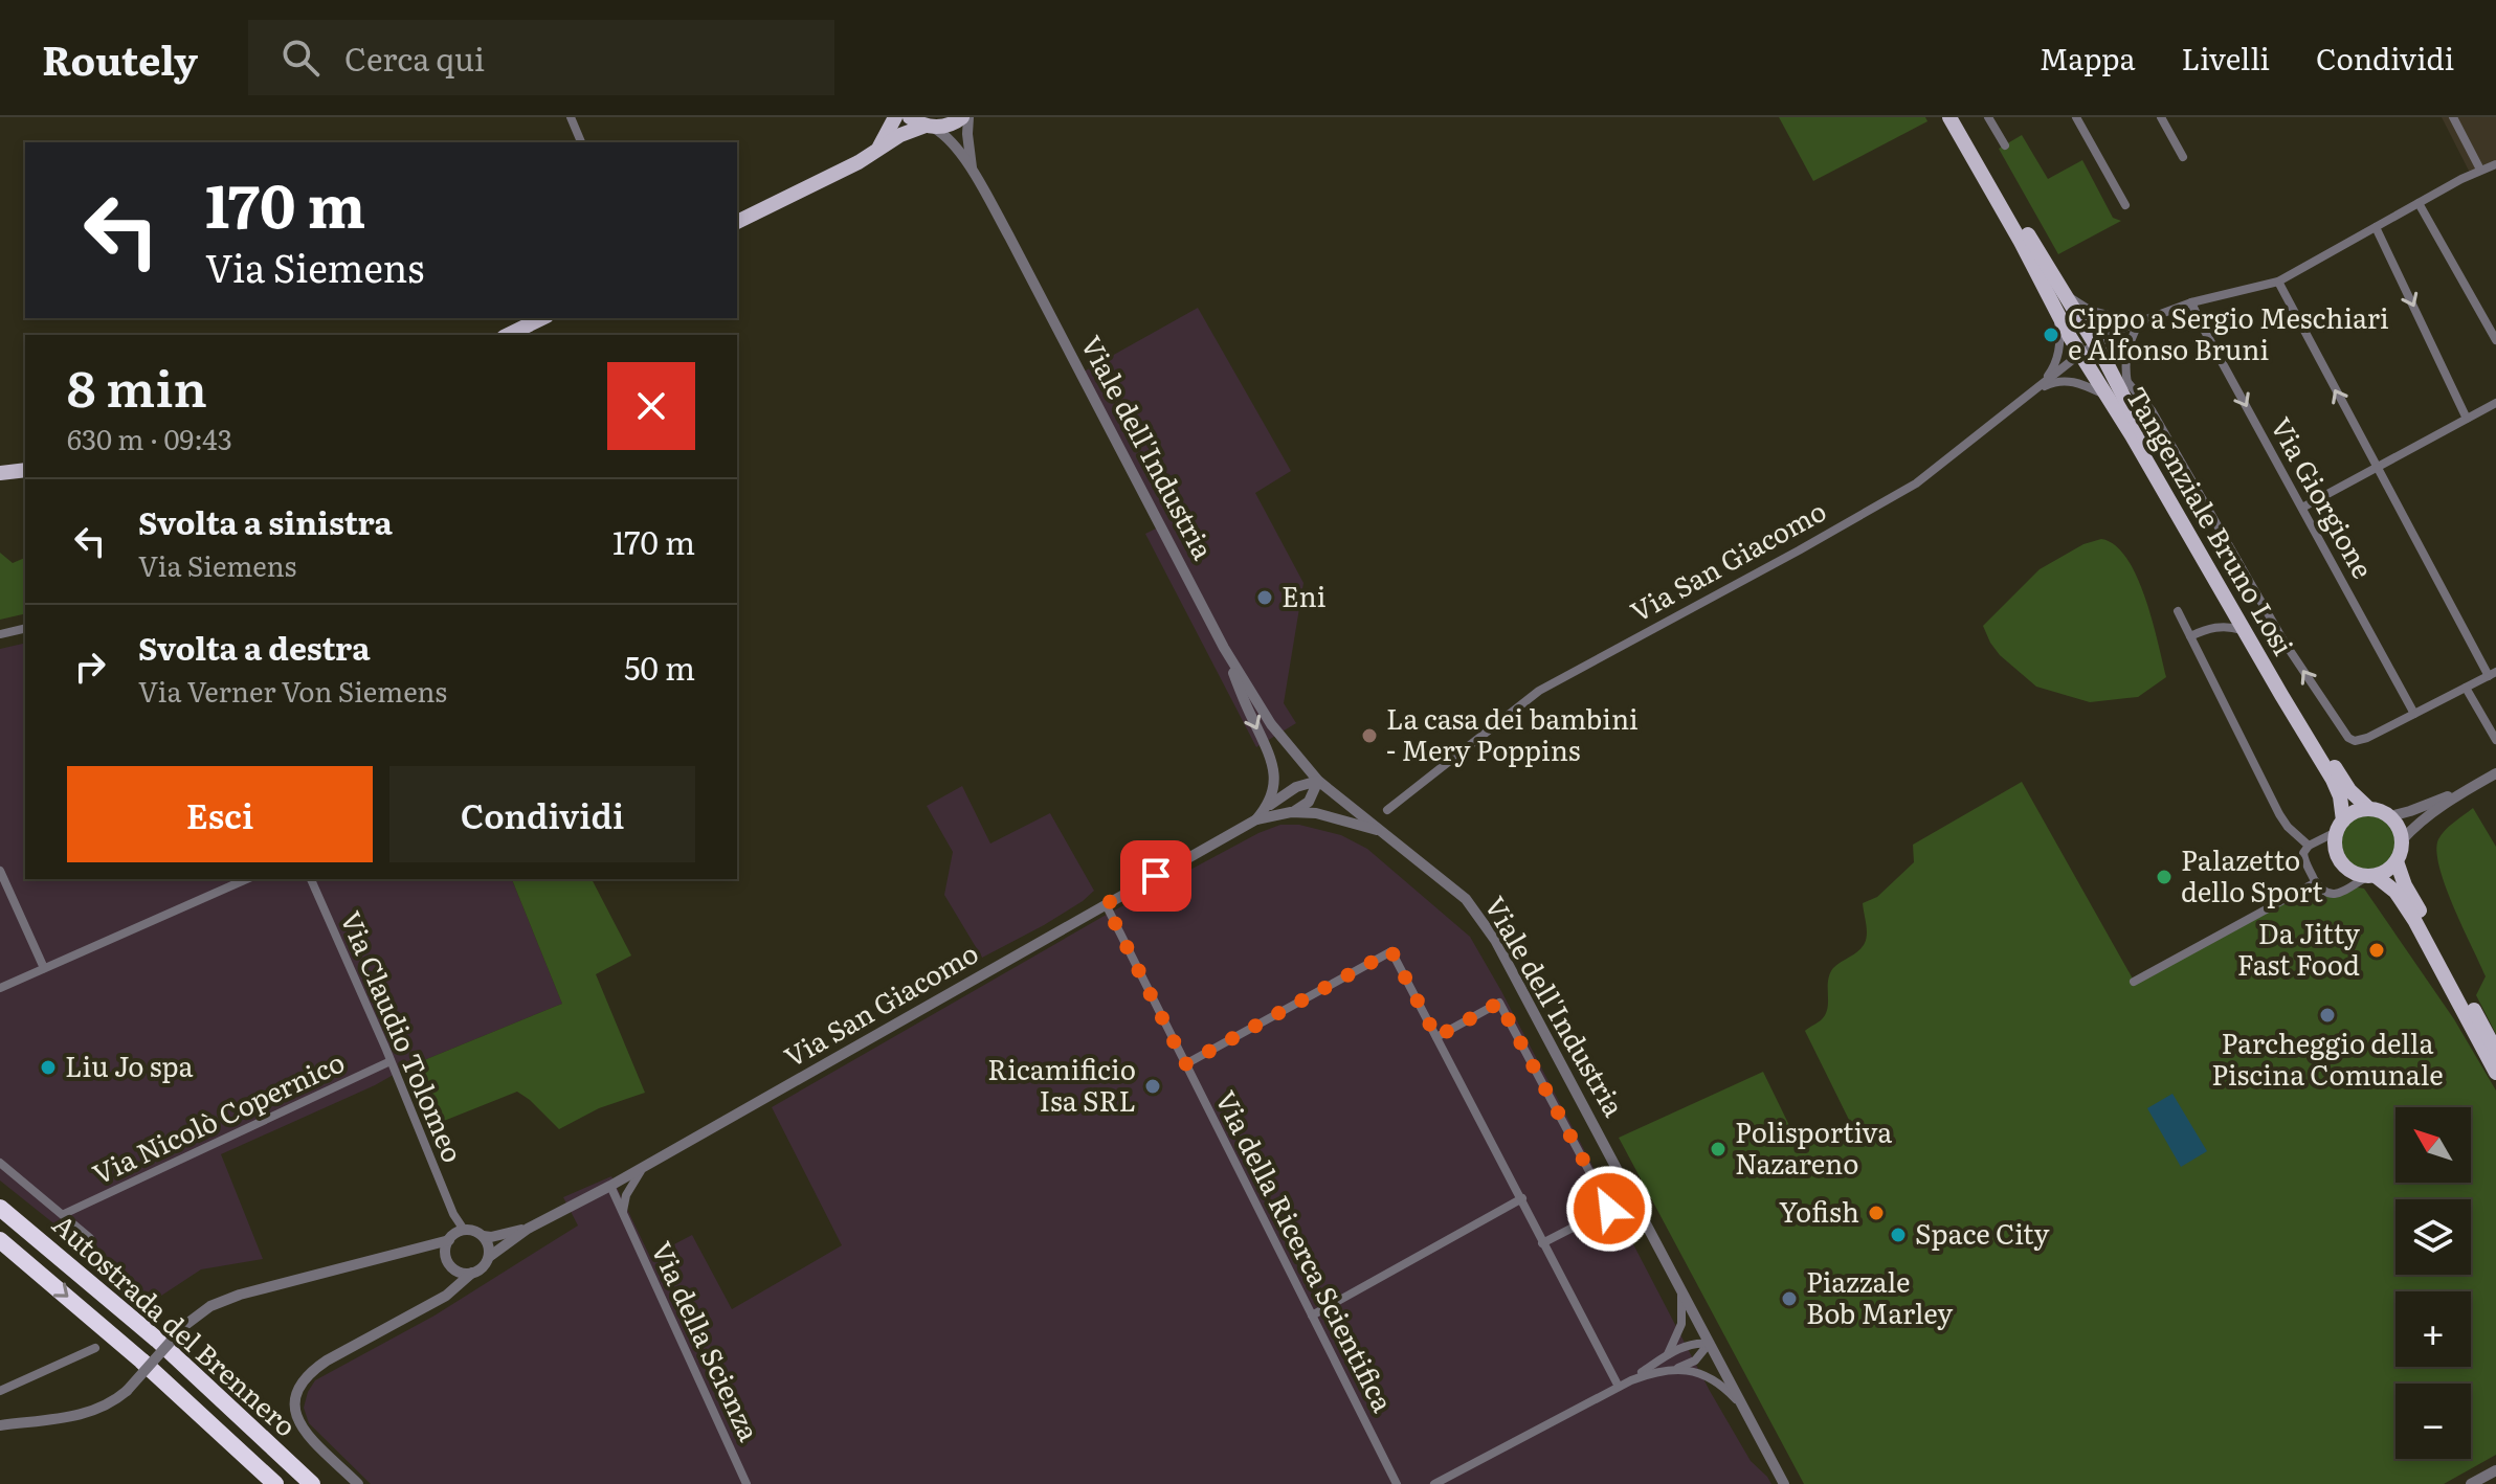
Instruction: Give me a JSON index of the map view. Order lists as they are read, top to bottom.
{
  "streets": {
    "highway": ["Autostrada del Brennero"],
    "main road": ["Tangenziale Bruno Losi"],
    "street": [
      "Viale dell'Industria",
      "Via Giorgione",
      "Via San Giacomo",
      "Via Claudio Tolomeo",
      "Via Nicolò Copernico",
      "Via della Ricerca Scientifica",
      "Via della Scienza"
    ]
  },
  "crossings": [
    ["Viale dell'Industria", "Via San Giacomo"],
    ["Via Giorgione", "Via San Giacomo"],
    ["Tangenziale Bruno Losi", "Via San Giacomo"],
    ["Via San Giacomo", "Via Claudio Tolomeo"],
    ["Via San Giacomo", "Via della Ricerca Scientifica"],
    ["Via San Giacomo", "Via della Scienza"],
    ["Via Claudio Tolomeo", "Via Nicolò Copernico"]
  ],
  "one_way": ["Via Giorgione"],
  "places": [
    "Cippo a Sergio Meschiari e Alfonso Bruni",
    "Eni",
    "La casa dei bambini - Mery Poppins",
    "Palazetto dello Sport",
    "Da Jitty Fast Food",
    "Parcheggio della Piscina Comunale",
    "Liu Jo spa",
    "Ricamificio Isa SRL",
    "Polisportiva Nazareno",
    "Yofish",
    "Space City",
    "Piazzale Bob Marley"
  ],
  "north": "top left",
  "page": {
    "header": "Routely",
    "search": "Cerca qui",
    "nav": ["Mappa", "Livelli", "Condividi"],
    "turn": ["170 m", "Via Siemens"],
    "heading": ["8 min", "630 m · 09:43"],
    "list": [
      {
        "name": "Svolta a sinistra",
        "note": "Via Siemens",
        "value": "170 m"
      },
      {
        "name": "Svolta a destra",
        "note": "Via Verner Von Siemens",
        "value": "50 m"
      }
    ],
    "buttons": ["Esci", "Condividi"],
    "map_buttons": ["+", "−"]
  }
}
